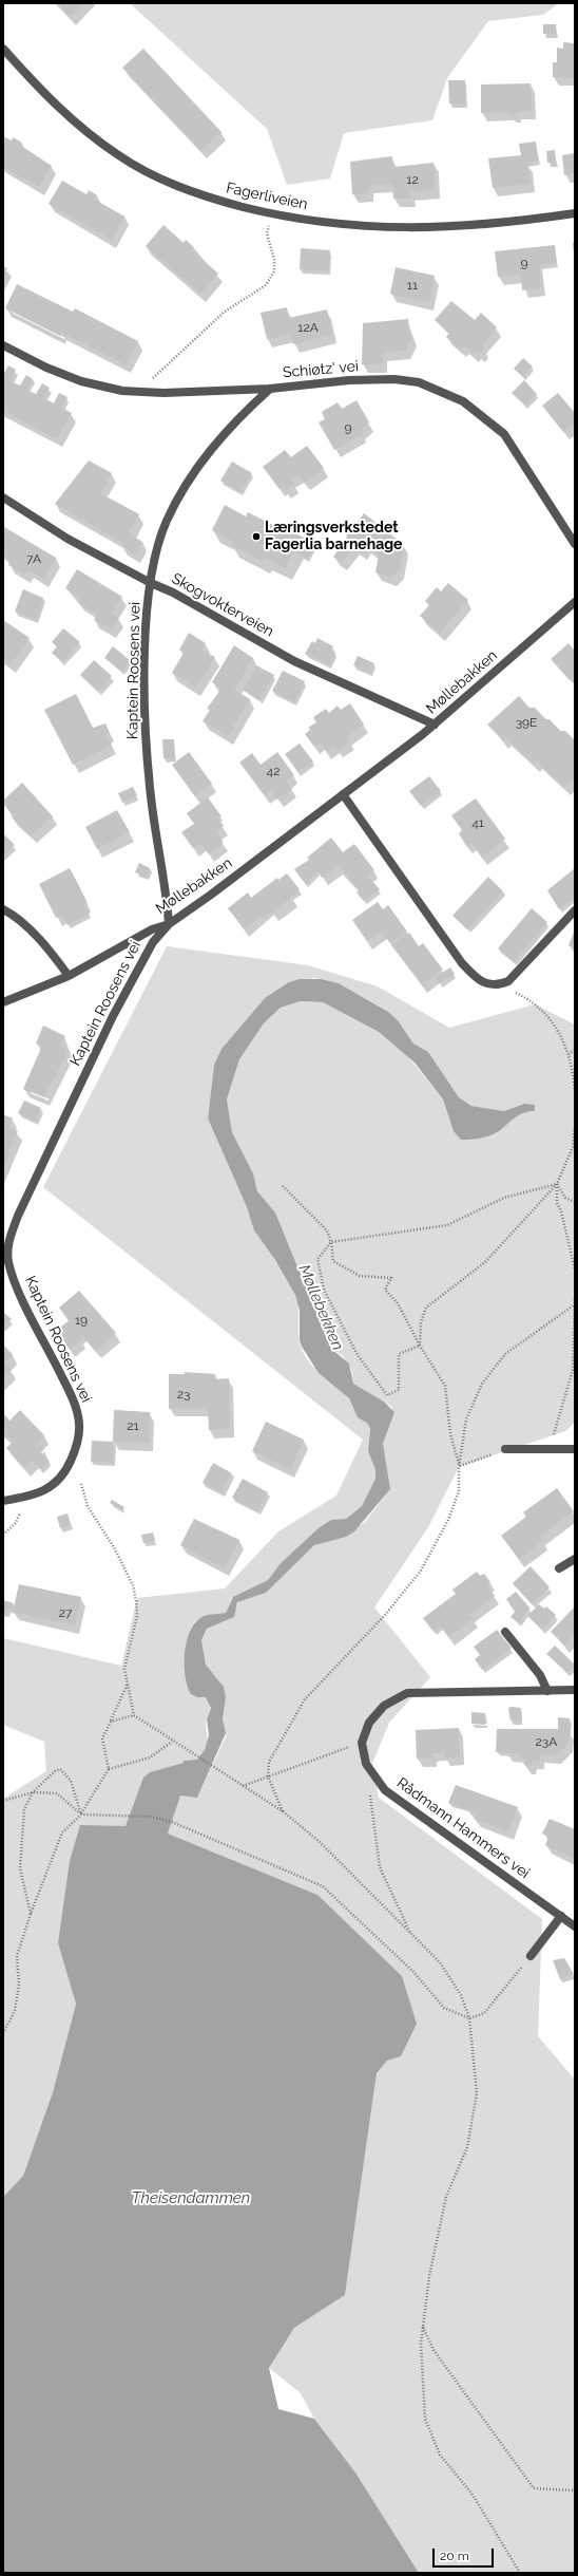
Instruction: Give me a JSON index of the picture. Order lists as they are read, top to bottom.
{
  "streets": {
    "street": [
      "Fagerliveien",
      "Schiøtz' vei",
      "Skogvokterveien",
      "Kaptein Roosens vei",
      "Møllebakken",
      "Rådmann Hammers vei"
    ]
  },
  "crossings": [
    ["Schiøtz' vei", "Kaptein Roosens vei"],
    ["Skogvokterveien", "Kaptein Roosens vei"],
    ["Skogvokterveien", "Møllebakken"],
    ["Kaptein Roosens vei", "Møllebakken"]
  ],
  "water": ["Møllebekken", "Theisendammen"],
  "places": ["Læringsverkstedet Fagerlia barnehage"],
  "house_numbers": [
    "12",
    "9",
    "11",
    "12A",
    "9",
    "7A",
    "39E",
    "42",
    "41",
    "19",
    "23",
    "21",
    "27",
    "23A"
  ],
  "scale_bar": "20 m"
}
